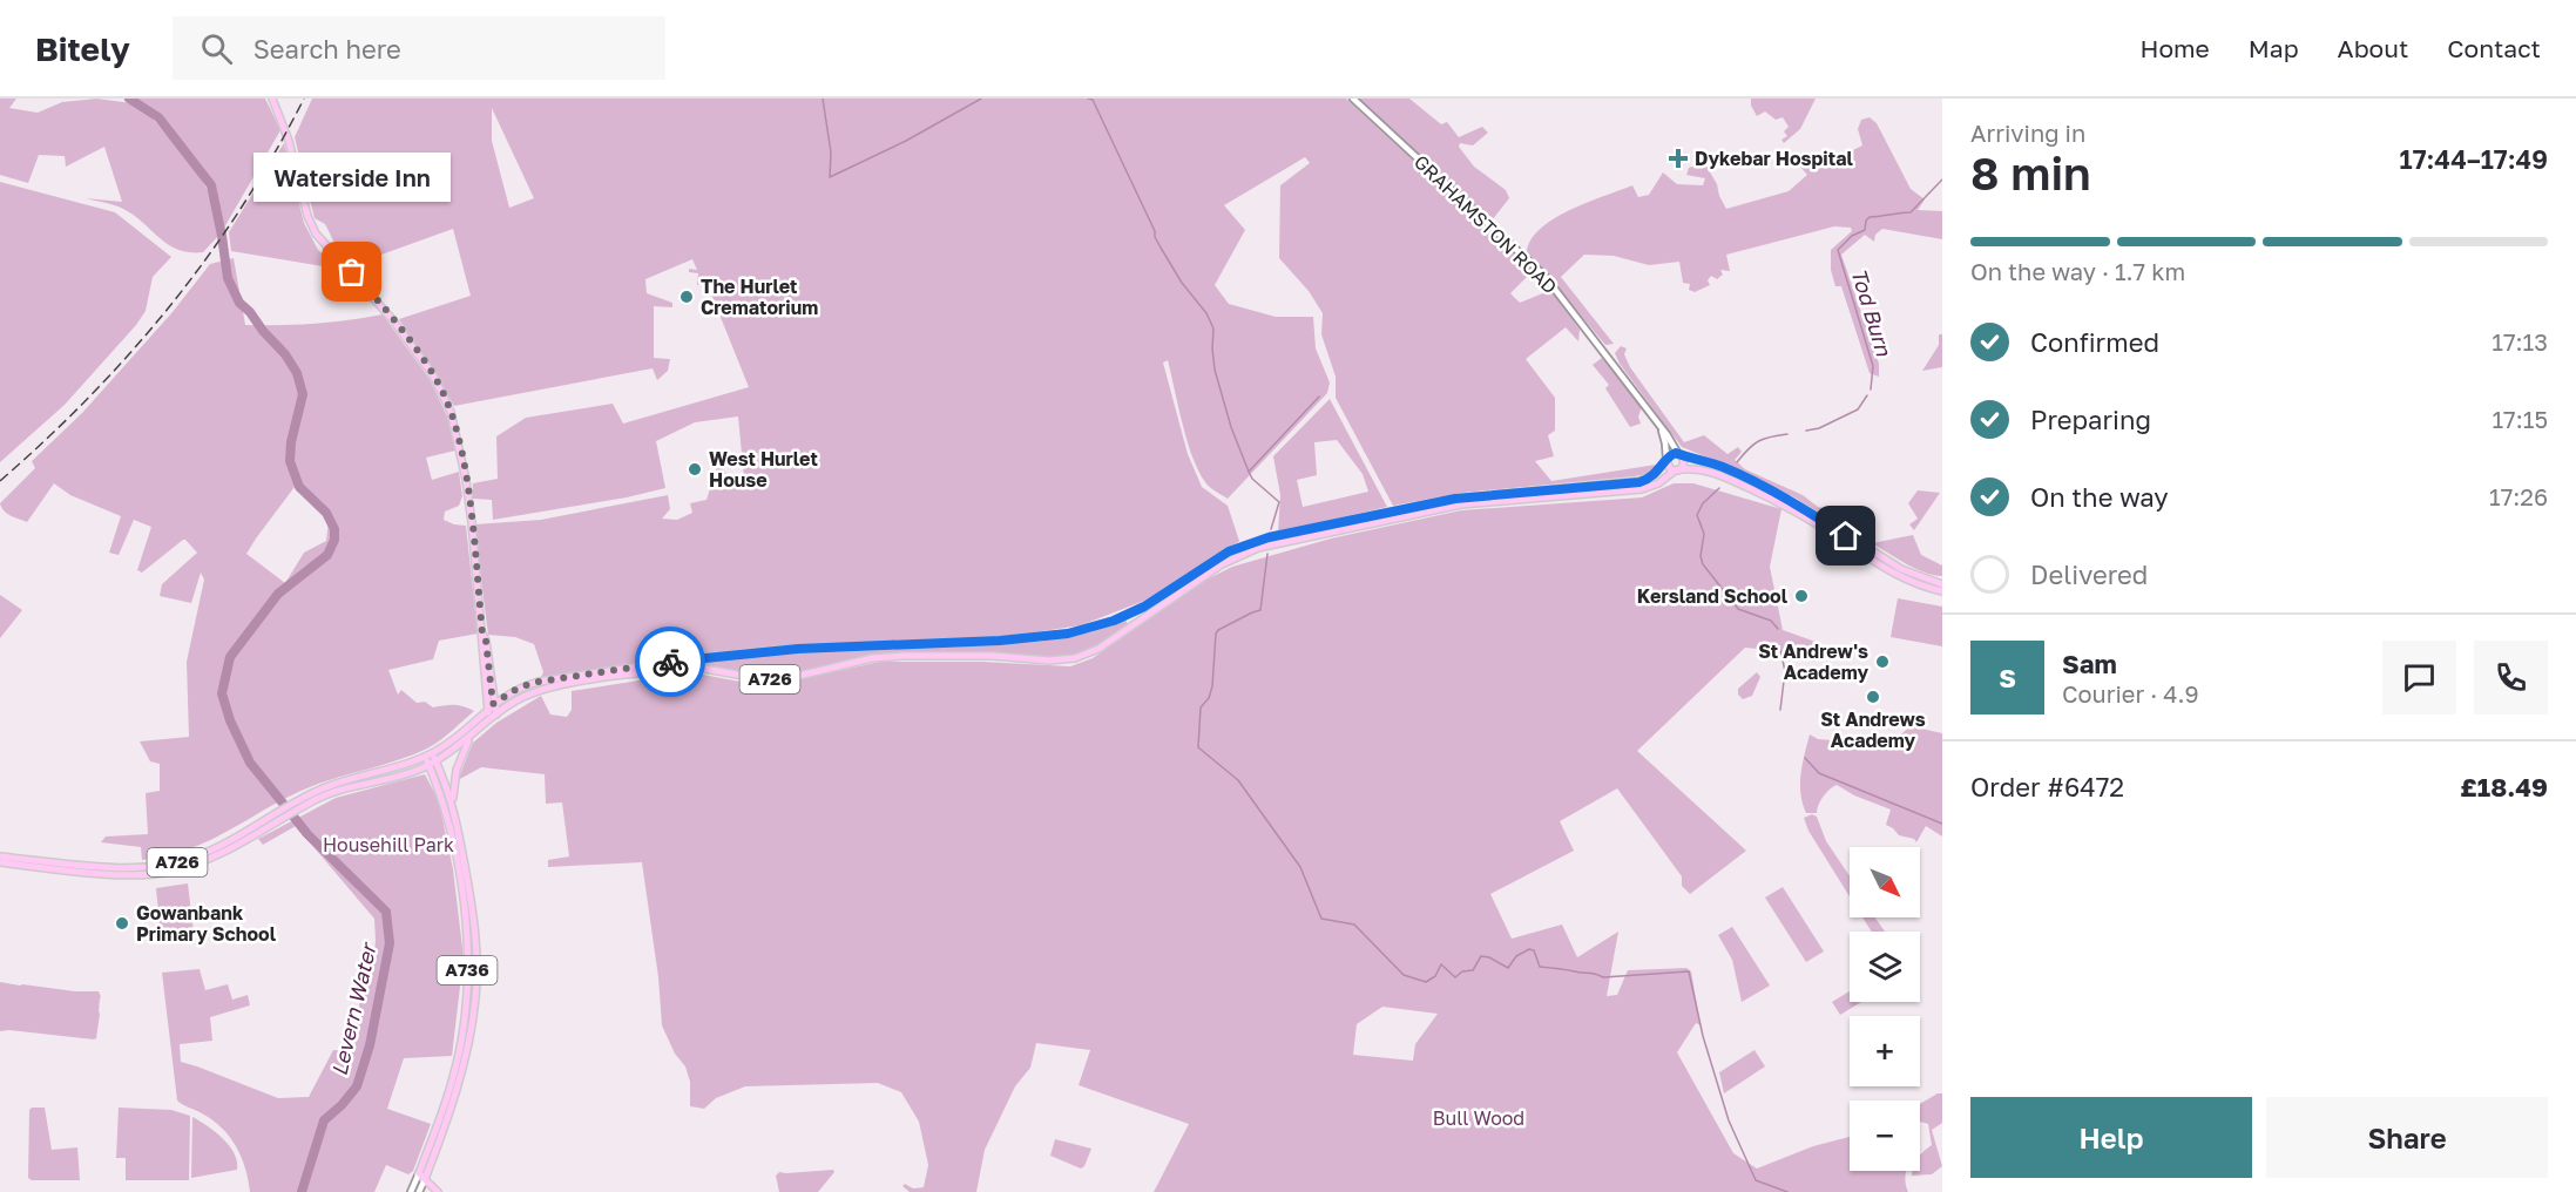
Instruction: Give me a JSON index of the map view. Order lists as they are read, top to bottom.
{
  "streets": {
    "main road": ["GRAHAMSTON ROAD", "A726", "A736"]
  },
  "crossings": [
    ["GRAHAMSTON ROAD", "A726"],
    ["A726", "A736"]
  ],
  "water": ["Tod Burn", "Levern Water"],
  "parks": ["Househill Park", "Bull Wood"],
  "places": {
    "health": ["Dykebar Hospital"],
    "other": [
      "Waterside Inn",
      "The Hurlet Crematorium",
      "West Hurlet House",
      "Kersland School",
      "St Andrew's Academy",
      "St Andrews Academy",
      "Gowanbank Primary School"
    ]
  },
  "north": "bottom right",
  "page": {
    "header": "Bitely",
    "search": "Search here",
    "nav": [
      "Home",
      "Map",
      "About",
      "Contact"
    ],
    "heading": ["8 min", "Arriving in", "17:44–17:49"],
    "panel": [
      "Sam",
      "Courier · 4.9",
      "Order #6472",
      "£18.49"
    ],
    "bubble": "Waterside Inn",
    "bar": "On the way · 1.7 km",
    "list": [
      ["Confirmed", "17:13"],
      ["Preparing", "17:15"],
      ["On the way", "17:26"],
      "Delivered"
    ],
    "round": "S",
    "map_buttons": ["+", "−"],
    "buttons": ["Help", "Share"]
  }
}
